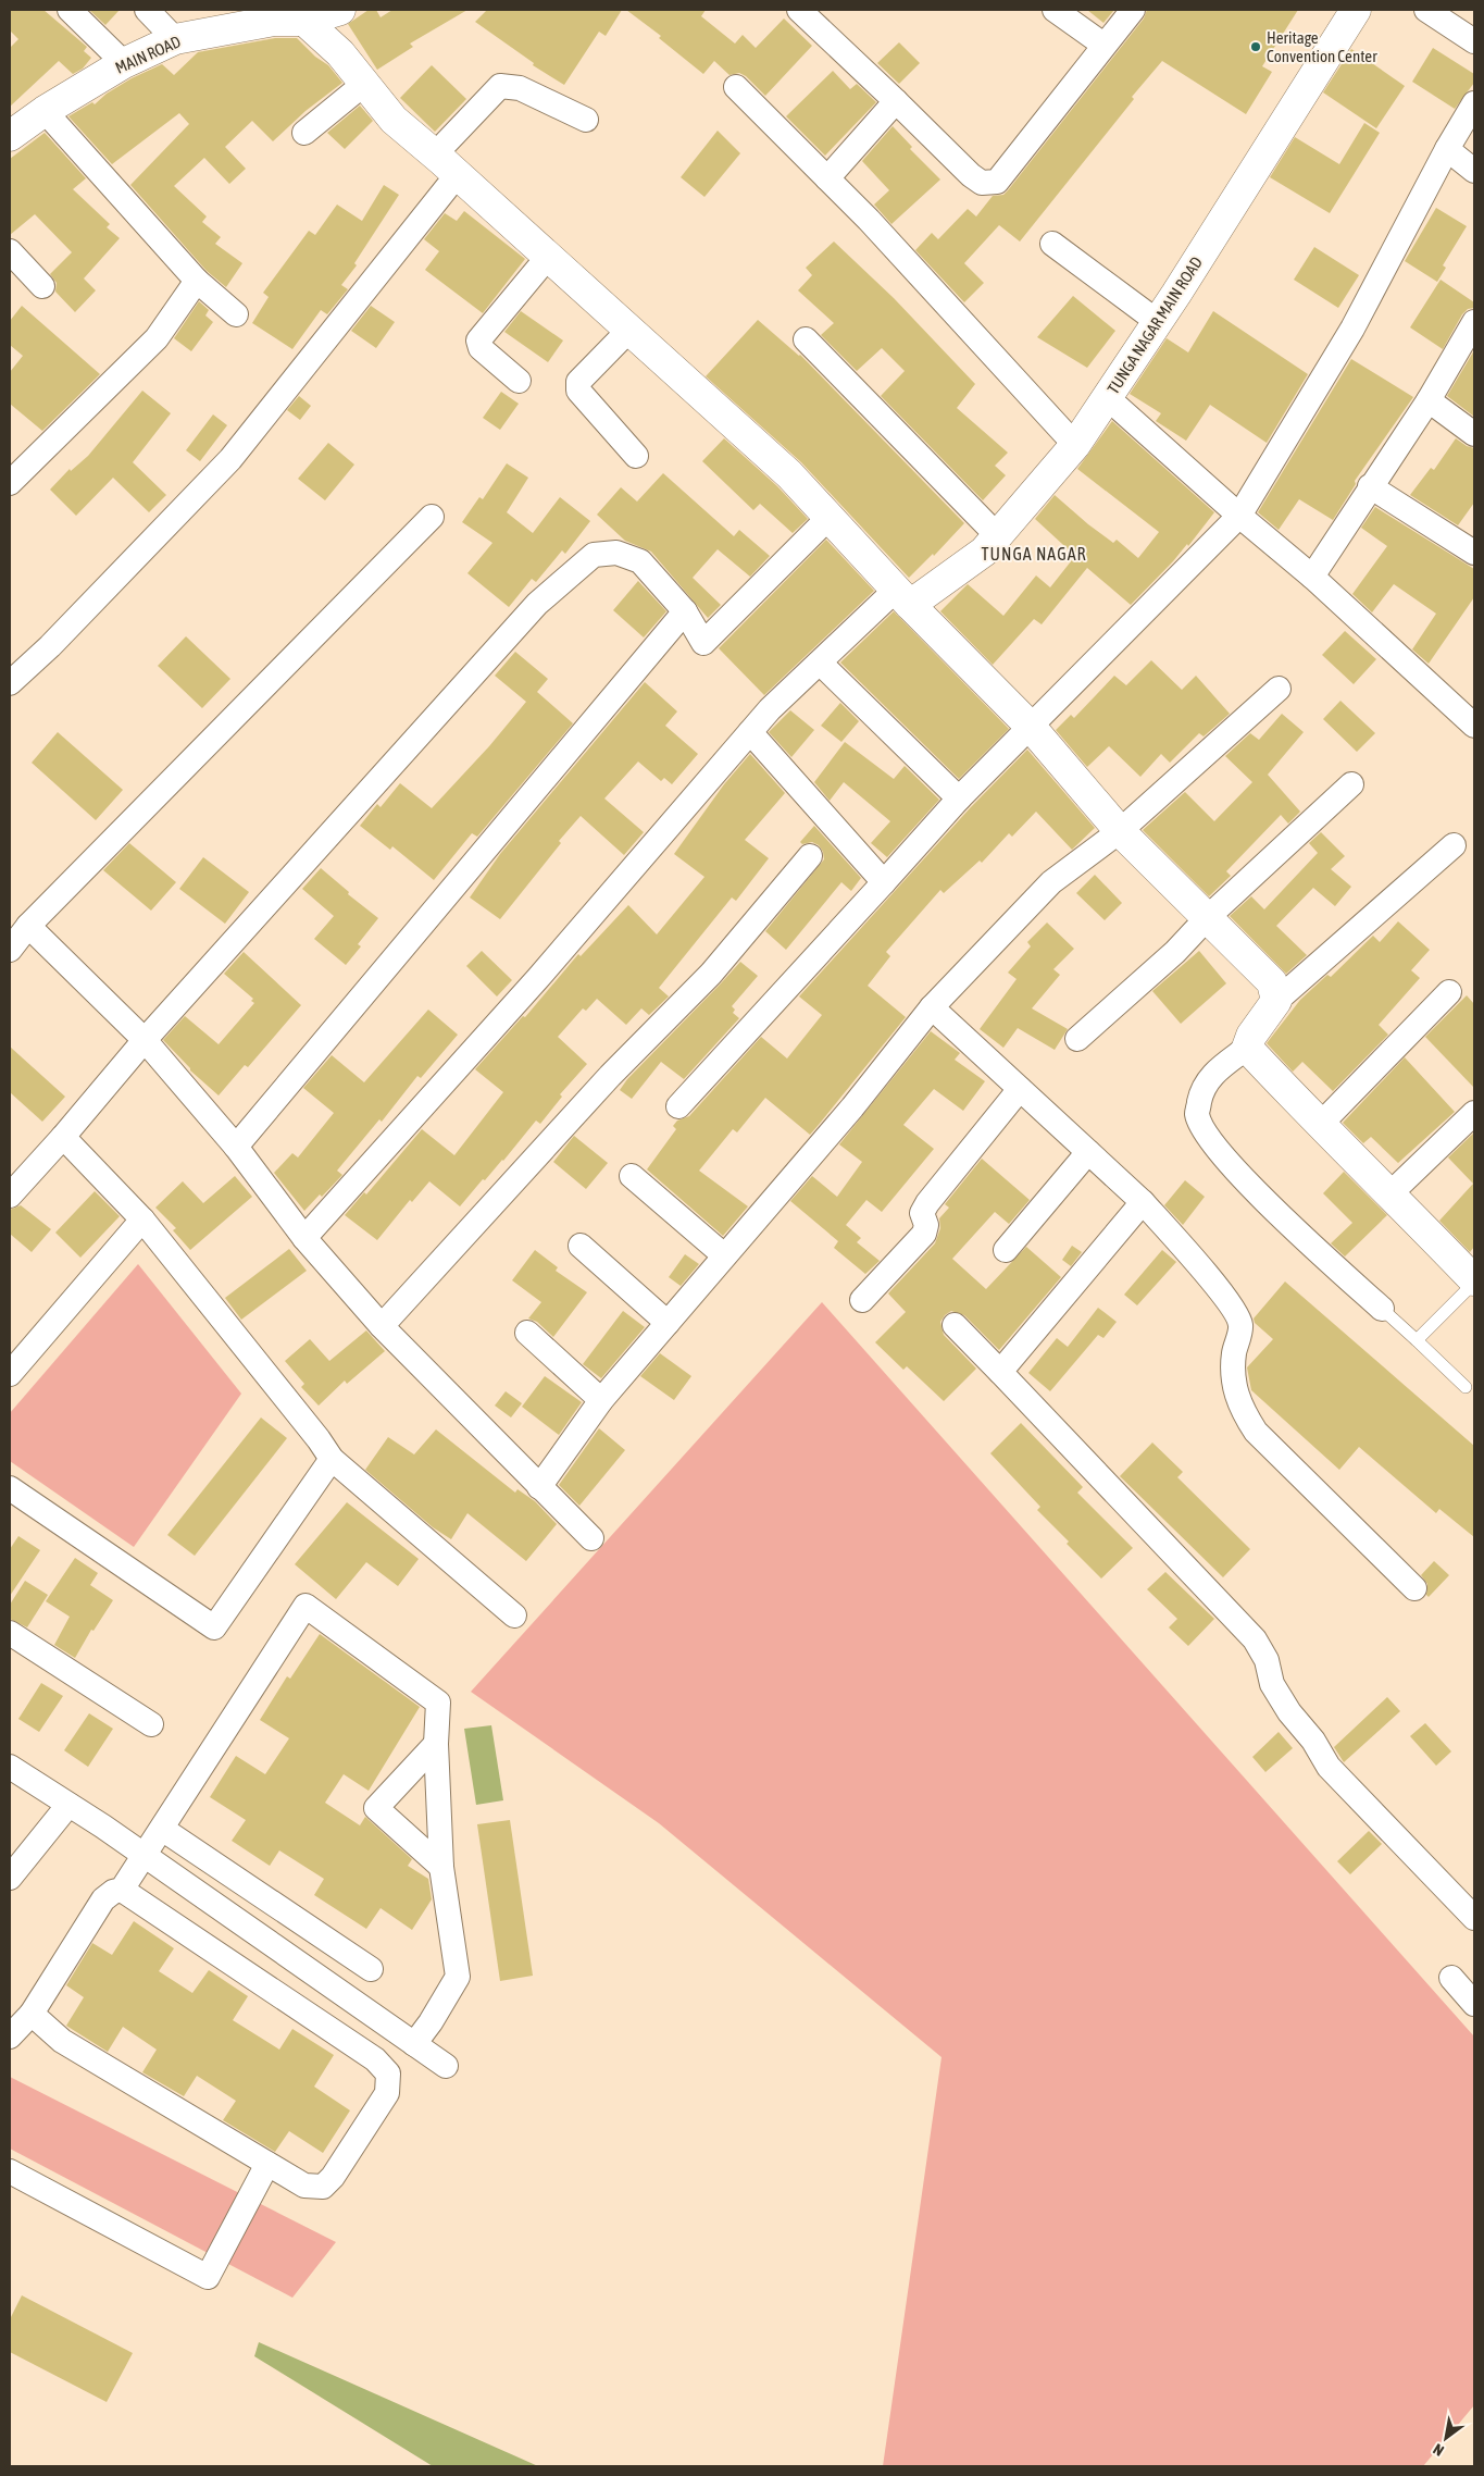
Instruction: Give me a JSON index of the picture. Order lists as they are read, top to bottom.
{
  "streets": {
    "street": ["MAIN ROAD", "TUNGA NAGAR MAIN ROAD"]
  },
  "districts": ["TUNGA NAGAR"],
  "places": ["Heritage Convention Center"],
  "north": "bottom left"
}
